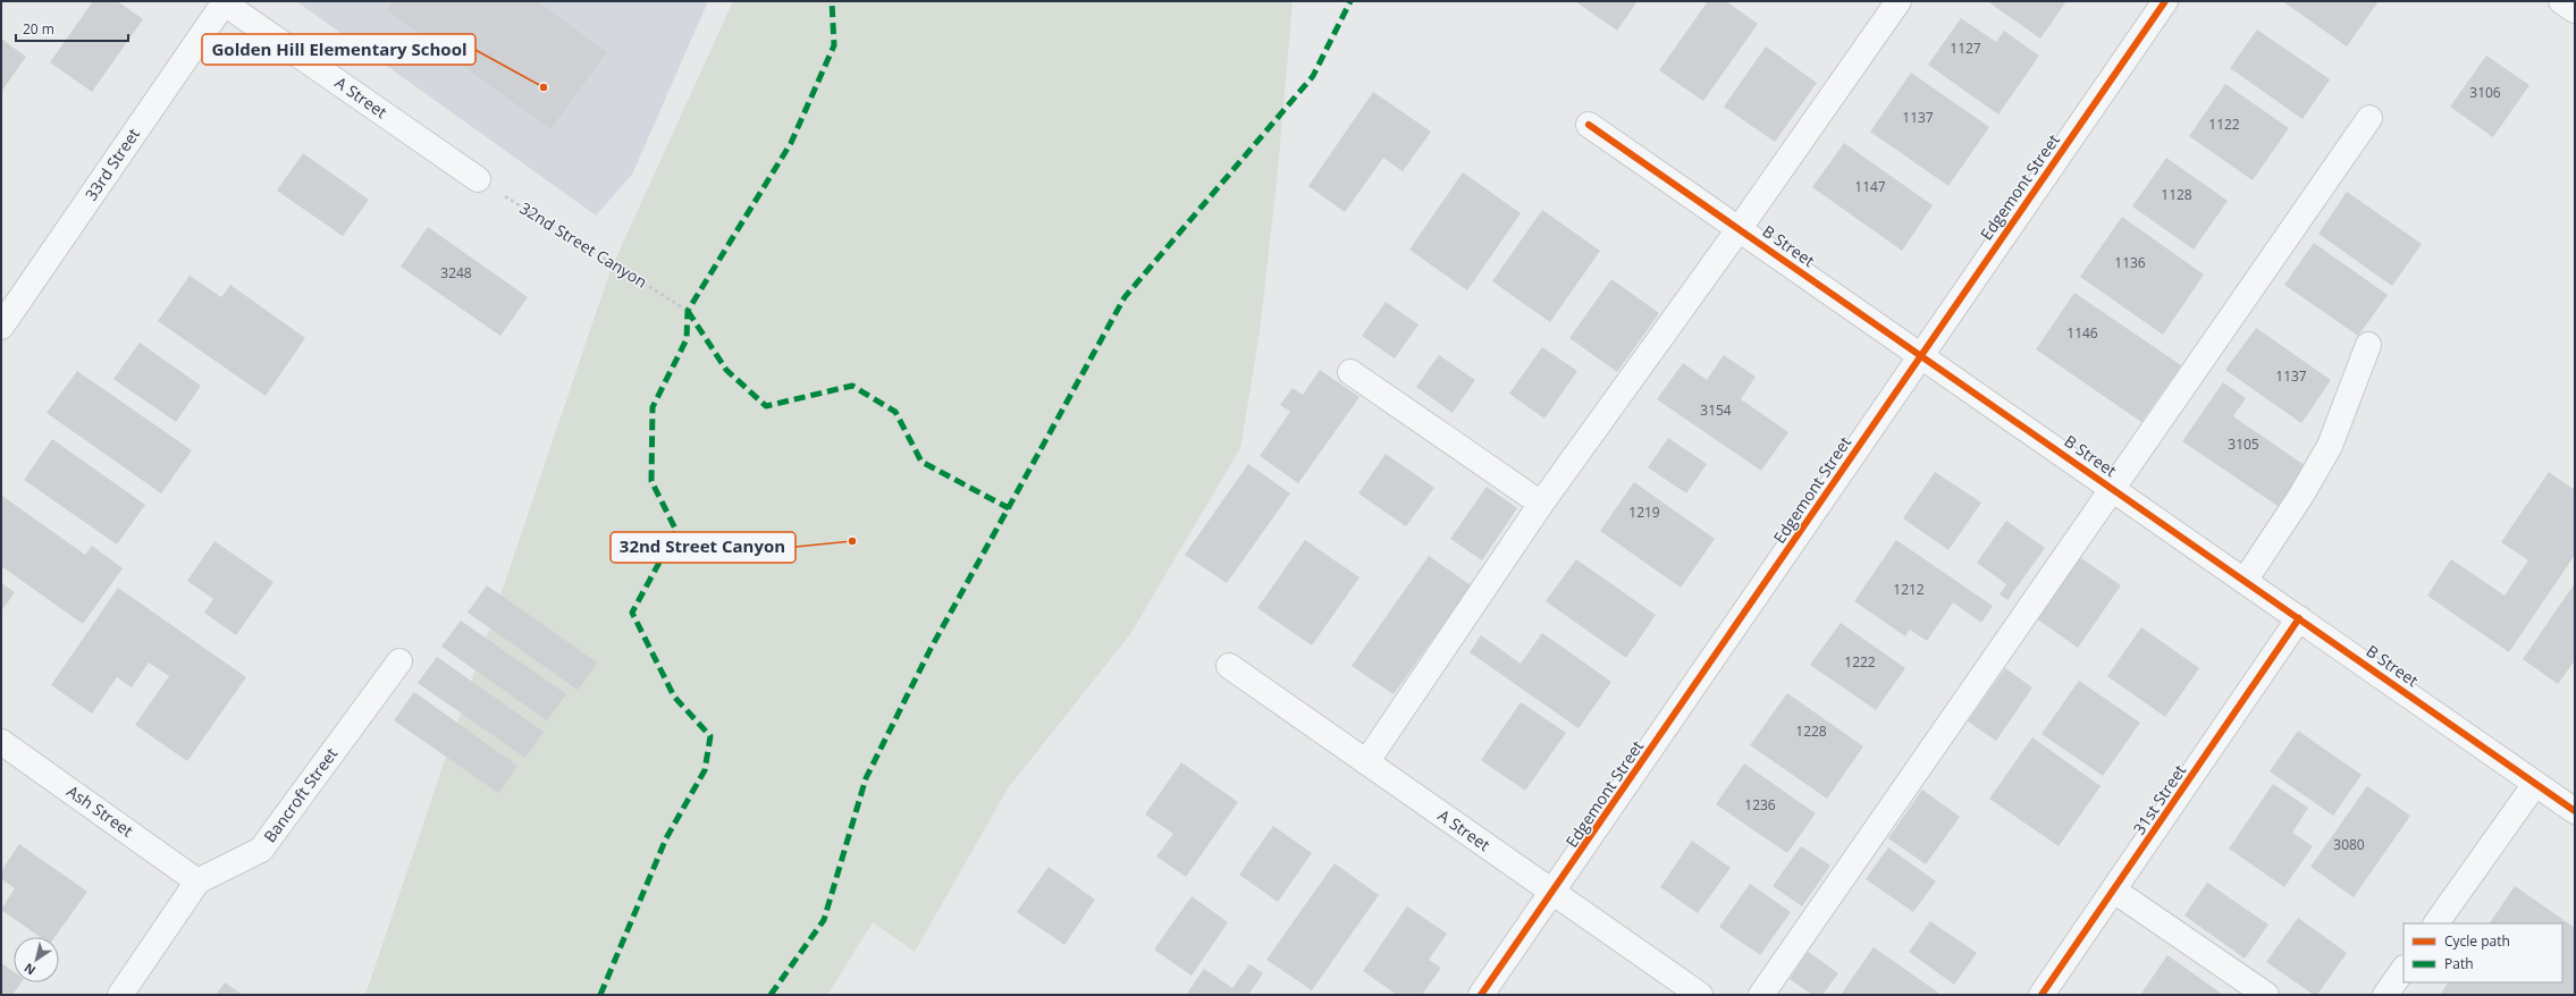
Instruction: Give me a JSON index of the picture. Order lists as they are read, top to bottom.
{
  "streets": {
    "street": [
      "A Street",
      "33rd Street",
      "Edgemont Street",
      "B Street",
      "Bancroft Street",
      "31st Street",
      "Ash Street"
    ],
    "path": ["32nd Street Canyon"]
  },
  "crossings": [
    ["A Street", "33rd Street"],
    ["A Street", "Edgemont Street"],
    ["A Street", "32nd Street Canyon"],
    ["Edgemont Street", "B Street"],
    ["B Street", "31st Street"],
    ["Bancroft Street", "Ash Street"]
  ],
  "places": ["Golden Hill Elementary School", "32nd Street Canyon"],
  "house_numbers": [
    "1127",
    "3106",
    "1137",
    "1122",
    "1147",
    "1128",
    "1136",
    "3248",
    "1146",
    "1137",
    "3154",
    "3105",
    "1219",
    "1212",
    "1222",
    "1228",
    "1236",
    "3080"
  ],
  "legend": ["Cycle path", "Path"],
  "scale_bar": "20 m",
  "north": "bottom left"
}
